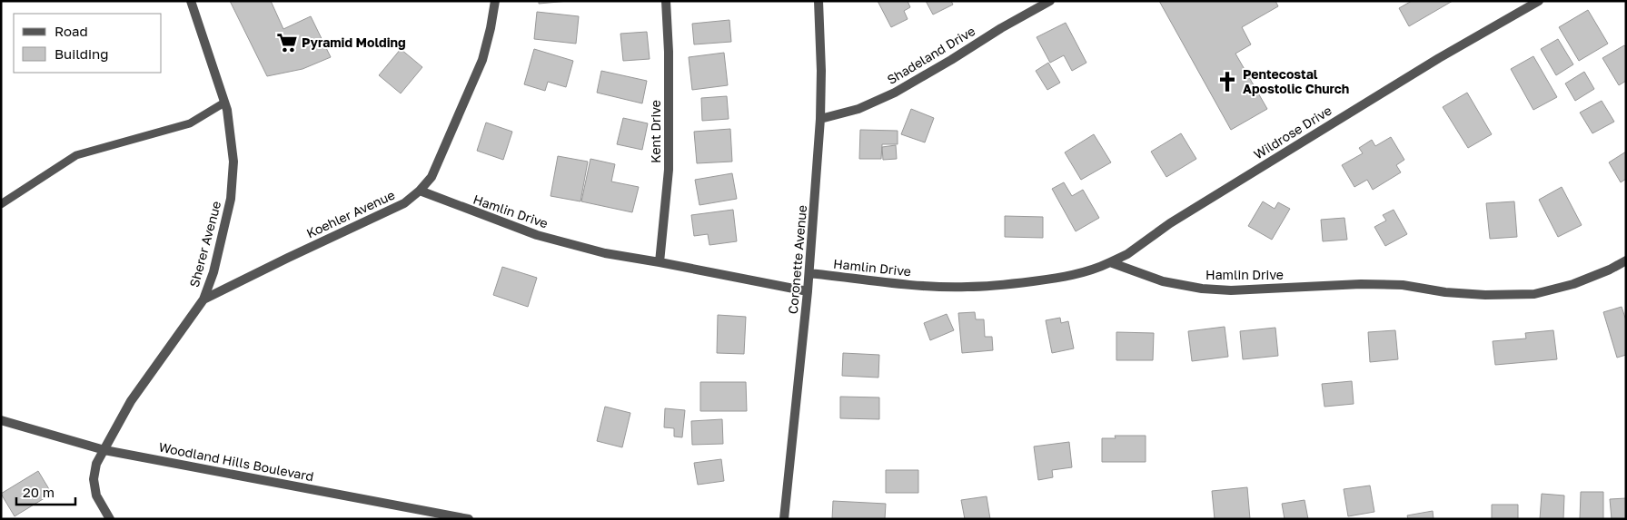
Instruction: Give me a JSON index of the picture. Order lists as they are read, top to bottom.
{
  "streets": {
    "street": [
      "Shadeland Drive",
      "Kent Drive",
      "Wildrose Drive",
      "Hamlin Drive",
      "Koehler Avenue",
      "Sherer Avenue",
      "Coronette Avenue",
      "Woodland Hills Boulevard"
    ]
  },
  "crossings": [
    ["Shadeland Drive", "Coronette Avenue"],
    ["Kent Drive", "Hamlin Drive"],
    ["Wildrose Drive", "Hamlin Drive"],
    ["Hamlin Drive", "Koehler Avenue"],
    ["Hamlin Drive", "Coronette Avenue"],
    ["Koehler Avenue", "Sherer Avenue"],
    ["Sherer Avenue", "Woodland Hills Boulevard"]
  ],
  "places": {
    "supermarket": ["Pyramid Molding"],
    "church": ["Pentecostal Apostolic Church"]
  },
  "legend": ["Road", "Building"],
  "scale_bar": "20 m"
}
